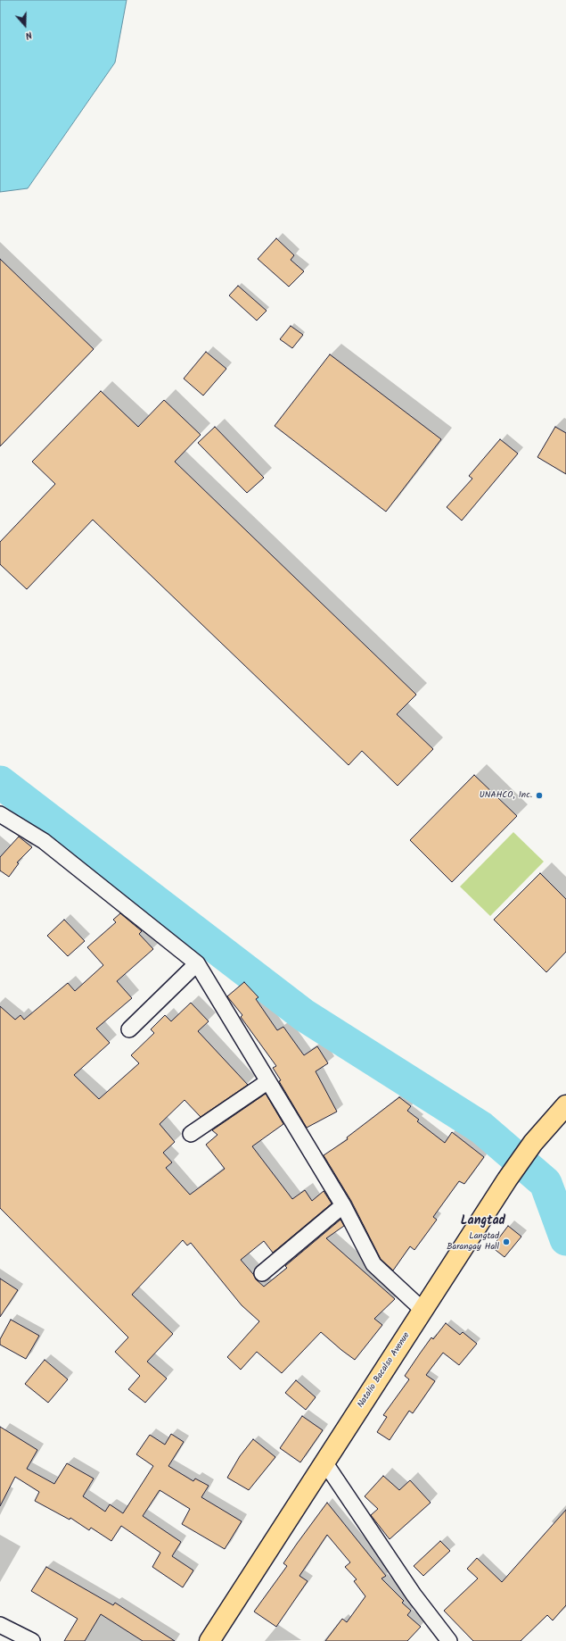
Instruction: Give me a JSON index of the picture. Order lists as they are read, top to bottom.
{
  "streets": {
    "highway": ["Natalio Bacalso Avenue"]
  },
  "districts": ["Langtad"],
  "places": ["UNAHCO, Inc.", "Langtad Barangay Hall"],
  "north": "bottom"
}
